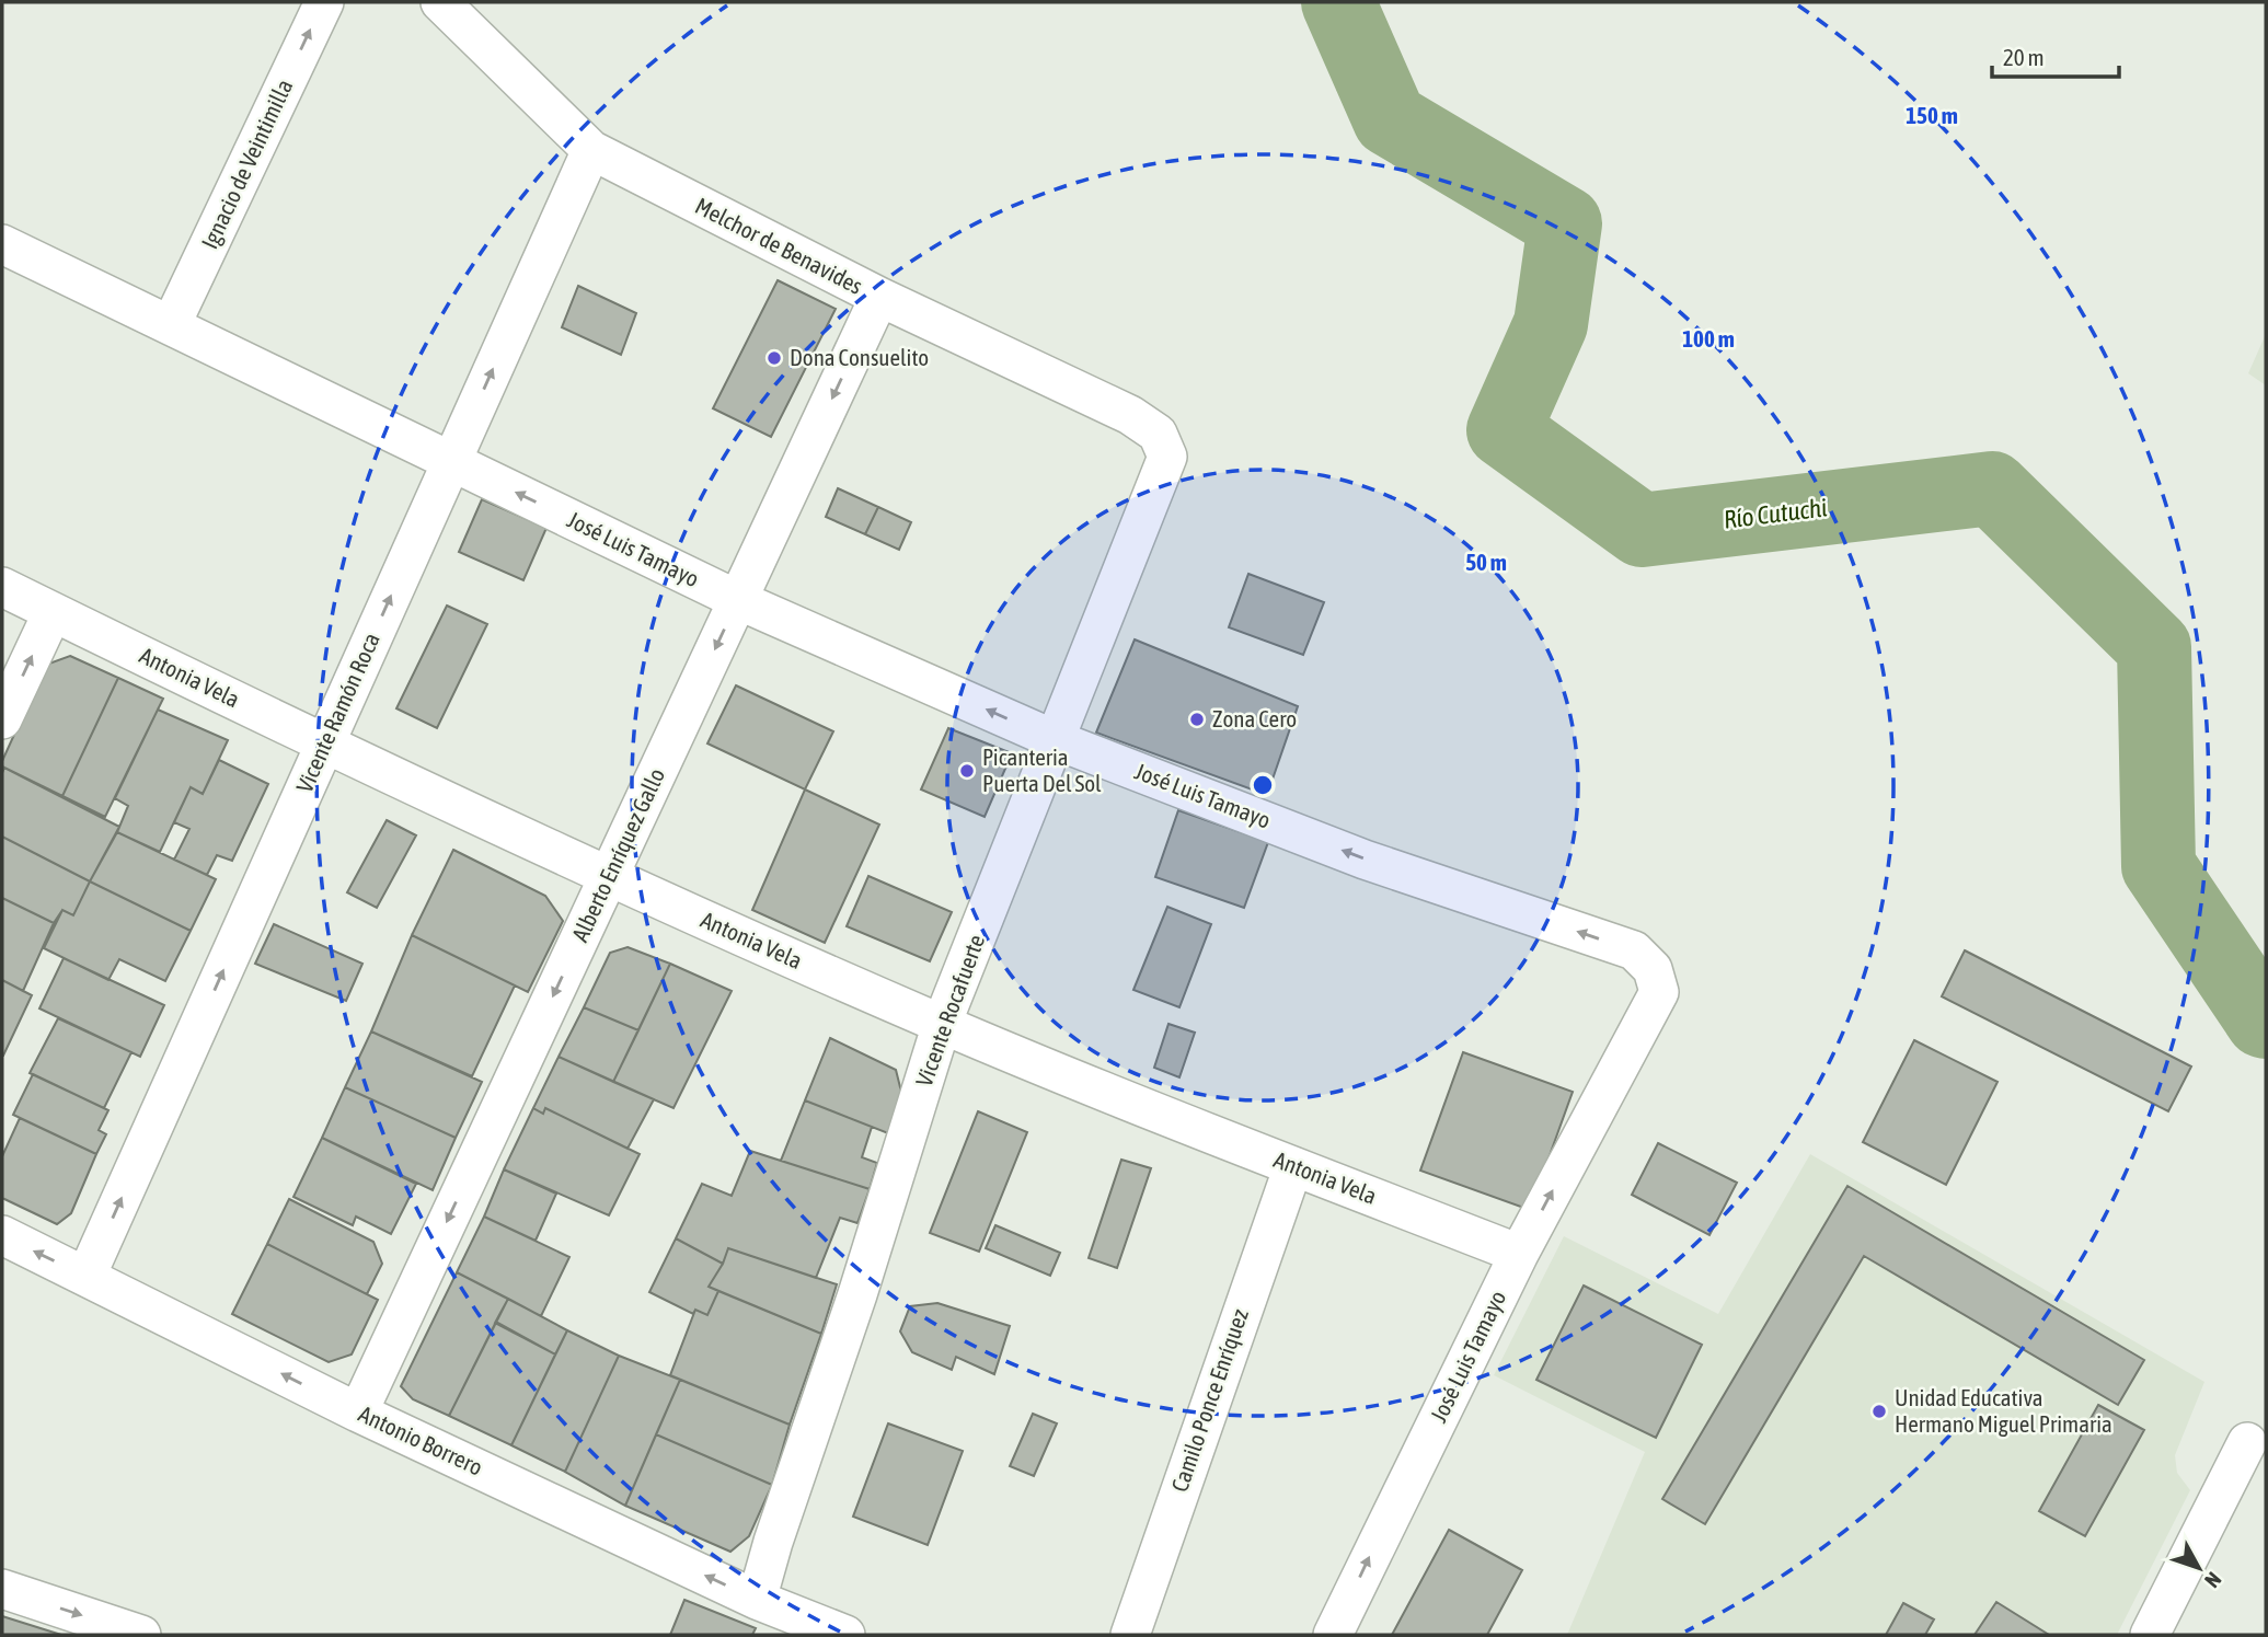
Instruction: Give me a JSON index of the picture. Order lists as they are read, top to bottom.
{
  "streets": {
    "street": [
      "Ignacio de Veintimilla",
      "Melchor de Benavides",
      "José Luis Tamayo",
      "Antonia Vela",
      "Vicente Ramón Roca",
      "Alberto Enríquez Gallo",
      "Vicente Rocafuerte",
      "Camilo Ponce Enríquez",
      "Antonio Borrero"
    ]
  },
  "crossings": [
    ["Ignacio de Veintimilla", "José Luis Tamayo"],
    ["Melchor de Benavides", "Vicente Ramón Roca"],
    ["Melchor de Benavides", "Alberto Enríquez Gallo"],
    ["Melchor de Benavides", "Vicente Rocafuerte"],
    ["José Luis Tamayo", "Antonia Vela"],
    ["José Luis Tamayo", "Vicente Ramón Roca"],
    ["José Luis Tamayo", "Alberto Enríquez Gallo"],
    ["José Luis Tamayo", "Vicente Rocafuerte"],
    ["Antonia Vela", "Vicente Ramón Roca"],
    ["Antonia Vela", "Alberto Enríquez Gallo"],
    ["Antonia Vela", "Vicente Rocafuerte"],
    ["Antonia Vela", "Camilo Ponce Enríquez"],
    ["Vicente Ramón Roca", "Antonio Borrero"],
    ["Alberto Enríquez Gallo", "Antonio Borrero"],
    ["Vicente Rocafuerte", "Antonio Borrero"]
  ],
  "one_way": [
    "Ignacio de Veintimilla",
    "Vicente Ramón Roca",
    "Alberto Enríquez Gallo",
    "Antonio Borrero"
  ],
  "water": ["Río Cutuchi"],
  "places": [
    "Dona Consuelito",
    "Zona Cero",
    "Picanteria Puerta Del Sol",
    "Unidad Educativa Hermano Miguel Primaria"
  ],
  "scale_bar": "20 m",
  "north": "bottom right",
  "rings": ["150 m", "100 m", "50 m"]
}
